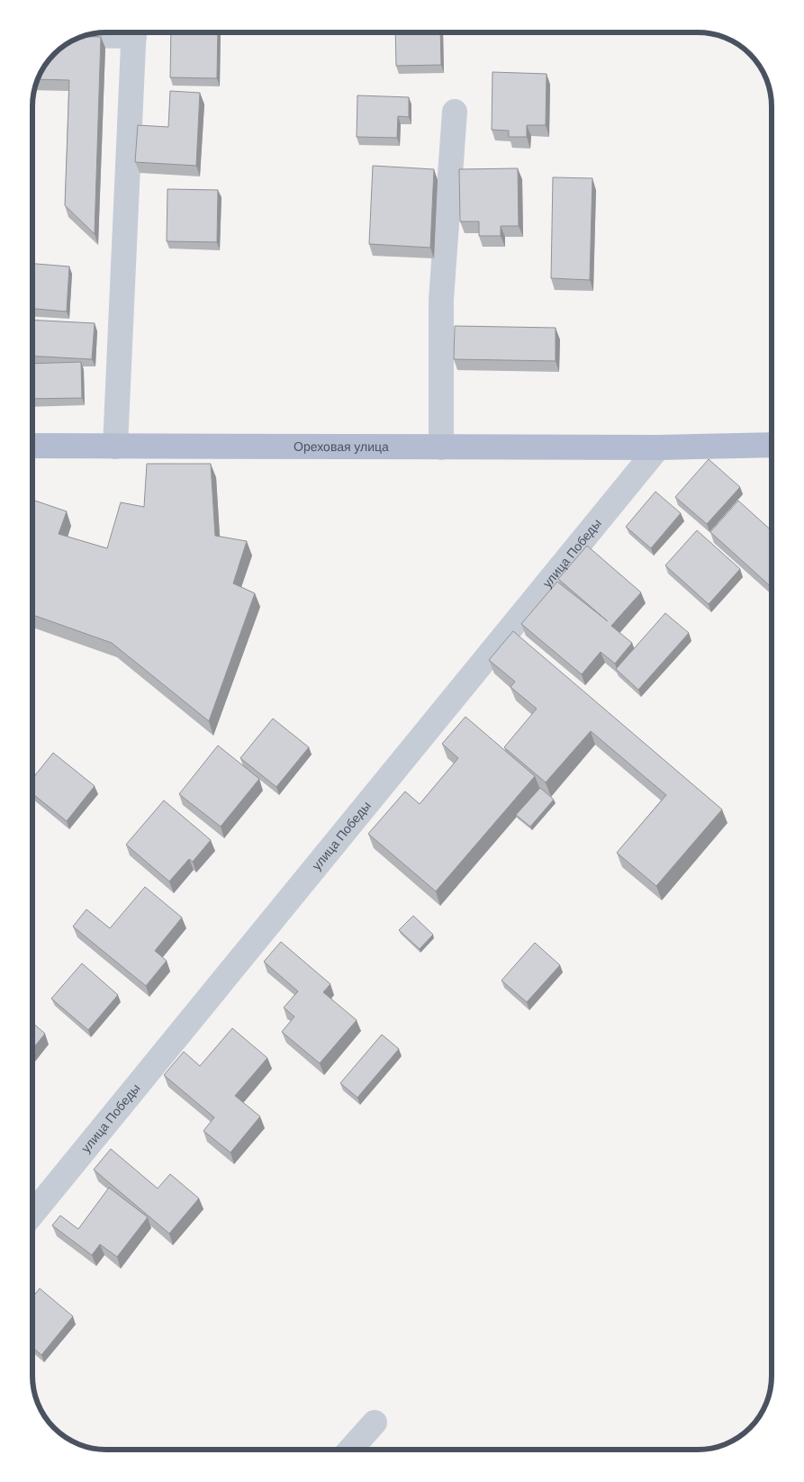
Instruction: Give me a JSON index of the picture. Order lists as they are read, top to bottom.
{
  "streets": {
    "main road": ["Ореховая улица"],
    "street": ["улица Победы"]
  },
  "crossings": [
    ["Ореховая улица", "улица Победы"]
  ]
}
